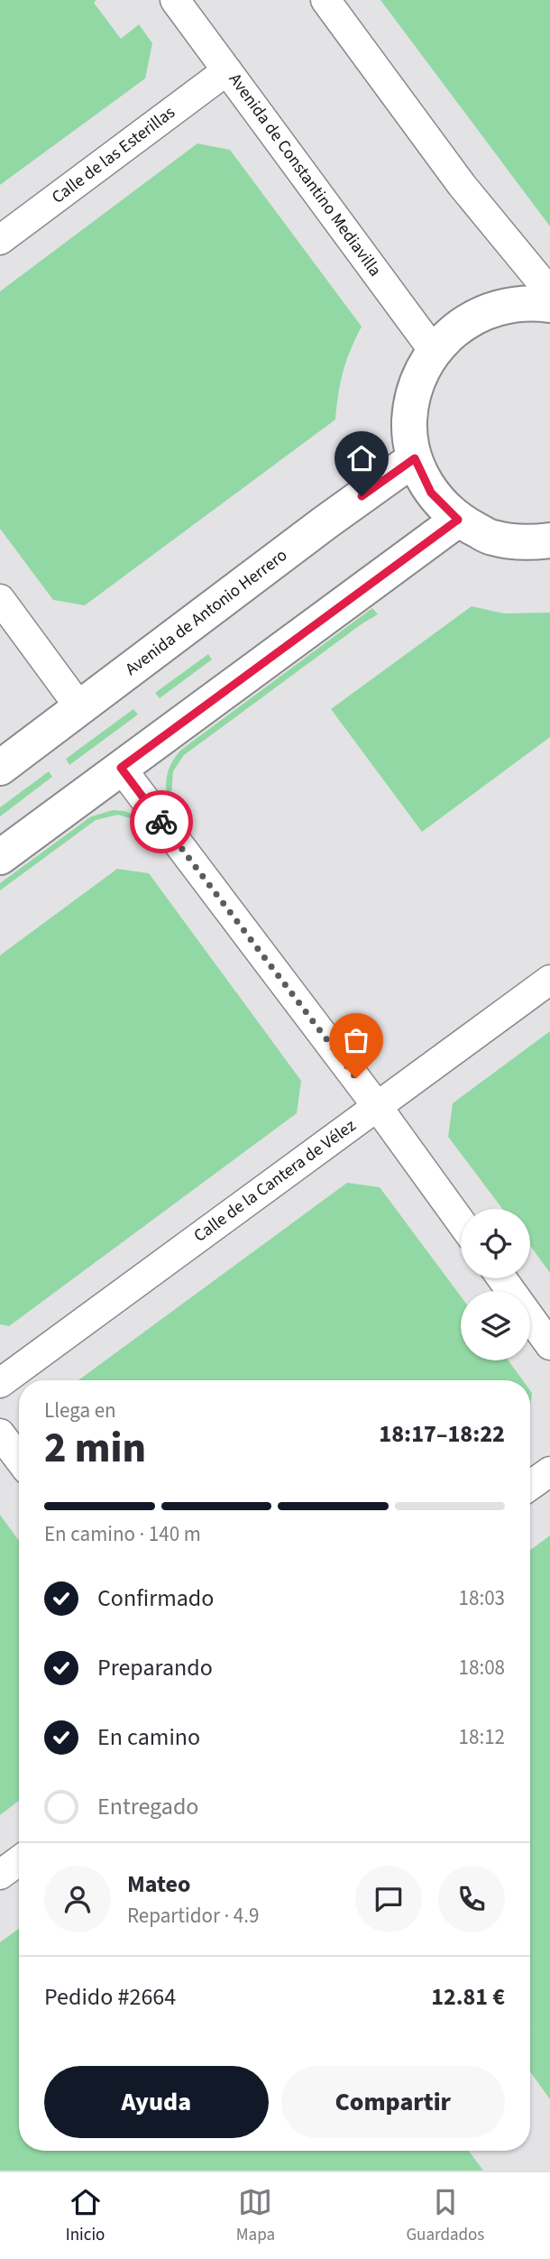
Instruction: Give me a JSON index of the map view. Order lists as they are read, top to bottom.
{
  "streets": {
    "street": [
      "Calle de las Esterillas",
      "Avenida de Constantino Mediavilla",
      "Avenida de Antonio Herrero",
      "Calle de la Cantera de Vélez"
    ]
  },
  "crossings": [
    ["Calle de las Esterillas", "Avenida de Constantino Mediavilla"]
  ],
  "page": {
    "heading": ["2 min", "Llega en", "18:17–18:22"],
    "panel": [
      "Mateo",
      "Repartidor · 4.9",
      "Pedido #2664",
      "12.81 €"
    ],
    "bar": "En camino · 140 m",
    "list": [
      ["Confirmado", "18:03"],
      ["Preparando", "18:08"],
      ["En camino", "18:12"],
      "Entregado"
    ],
    "buttons": ["Ayuda", "Compartir"],
    "tabs": ["Inicio", "Mapa", "Guardados"]
  }
}
